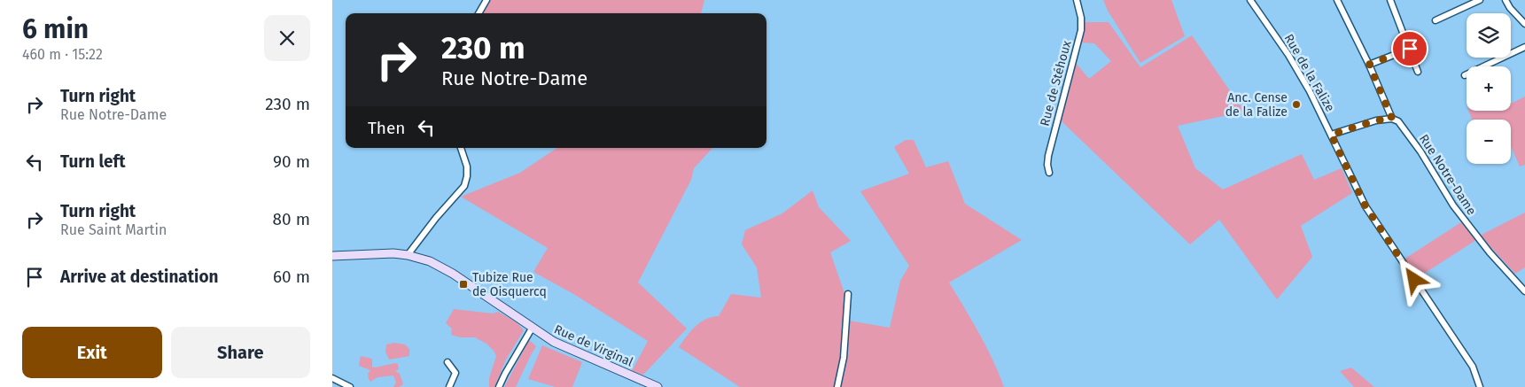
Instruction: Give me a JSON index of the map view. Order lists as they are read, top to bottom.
{
  "streets": {
    "street": [
      "Rue de la Falize",
      "Rue de Stéhoux",
      "Rue Notre-Dame",
      "Rue de Virginal"
    ]
  },
  "places": {
    "other": ["Anc. Cense de la Falize"],
    "transit": ["Tubize Rue de Oisquercq"]
  },
  "page": {
    "heading": ["6 min", "460 m · 15:22"],
    "map_buttons": ["+", "−"],
    "turn": ["230 m", "Rue Notre-Dame"],
    "list": [
      {
        "name": "Turn right",
        "note": "Rue Notre-Dame",
        "value": "230 m"
      },
      {
        "name": "Turn left",
        "value": "90 m"
      },
      {
        "name": "Turn right",
        "note": "Rue Saint Martin",
        "value": "80 m"
      },
      {
        "name": "Arrive at destination",
        "value": "60 m"
      }
    ],
    "then": "Then",
    "buttons": ["Exit", "Share"]
  }
}
